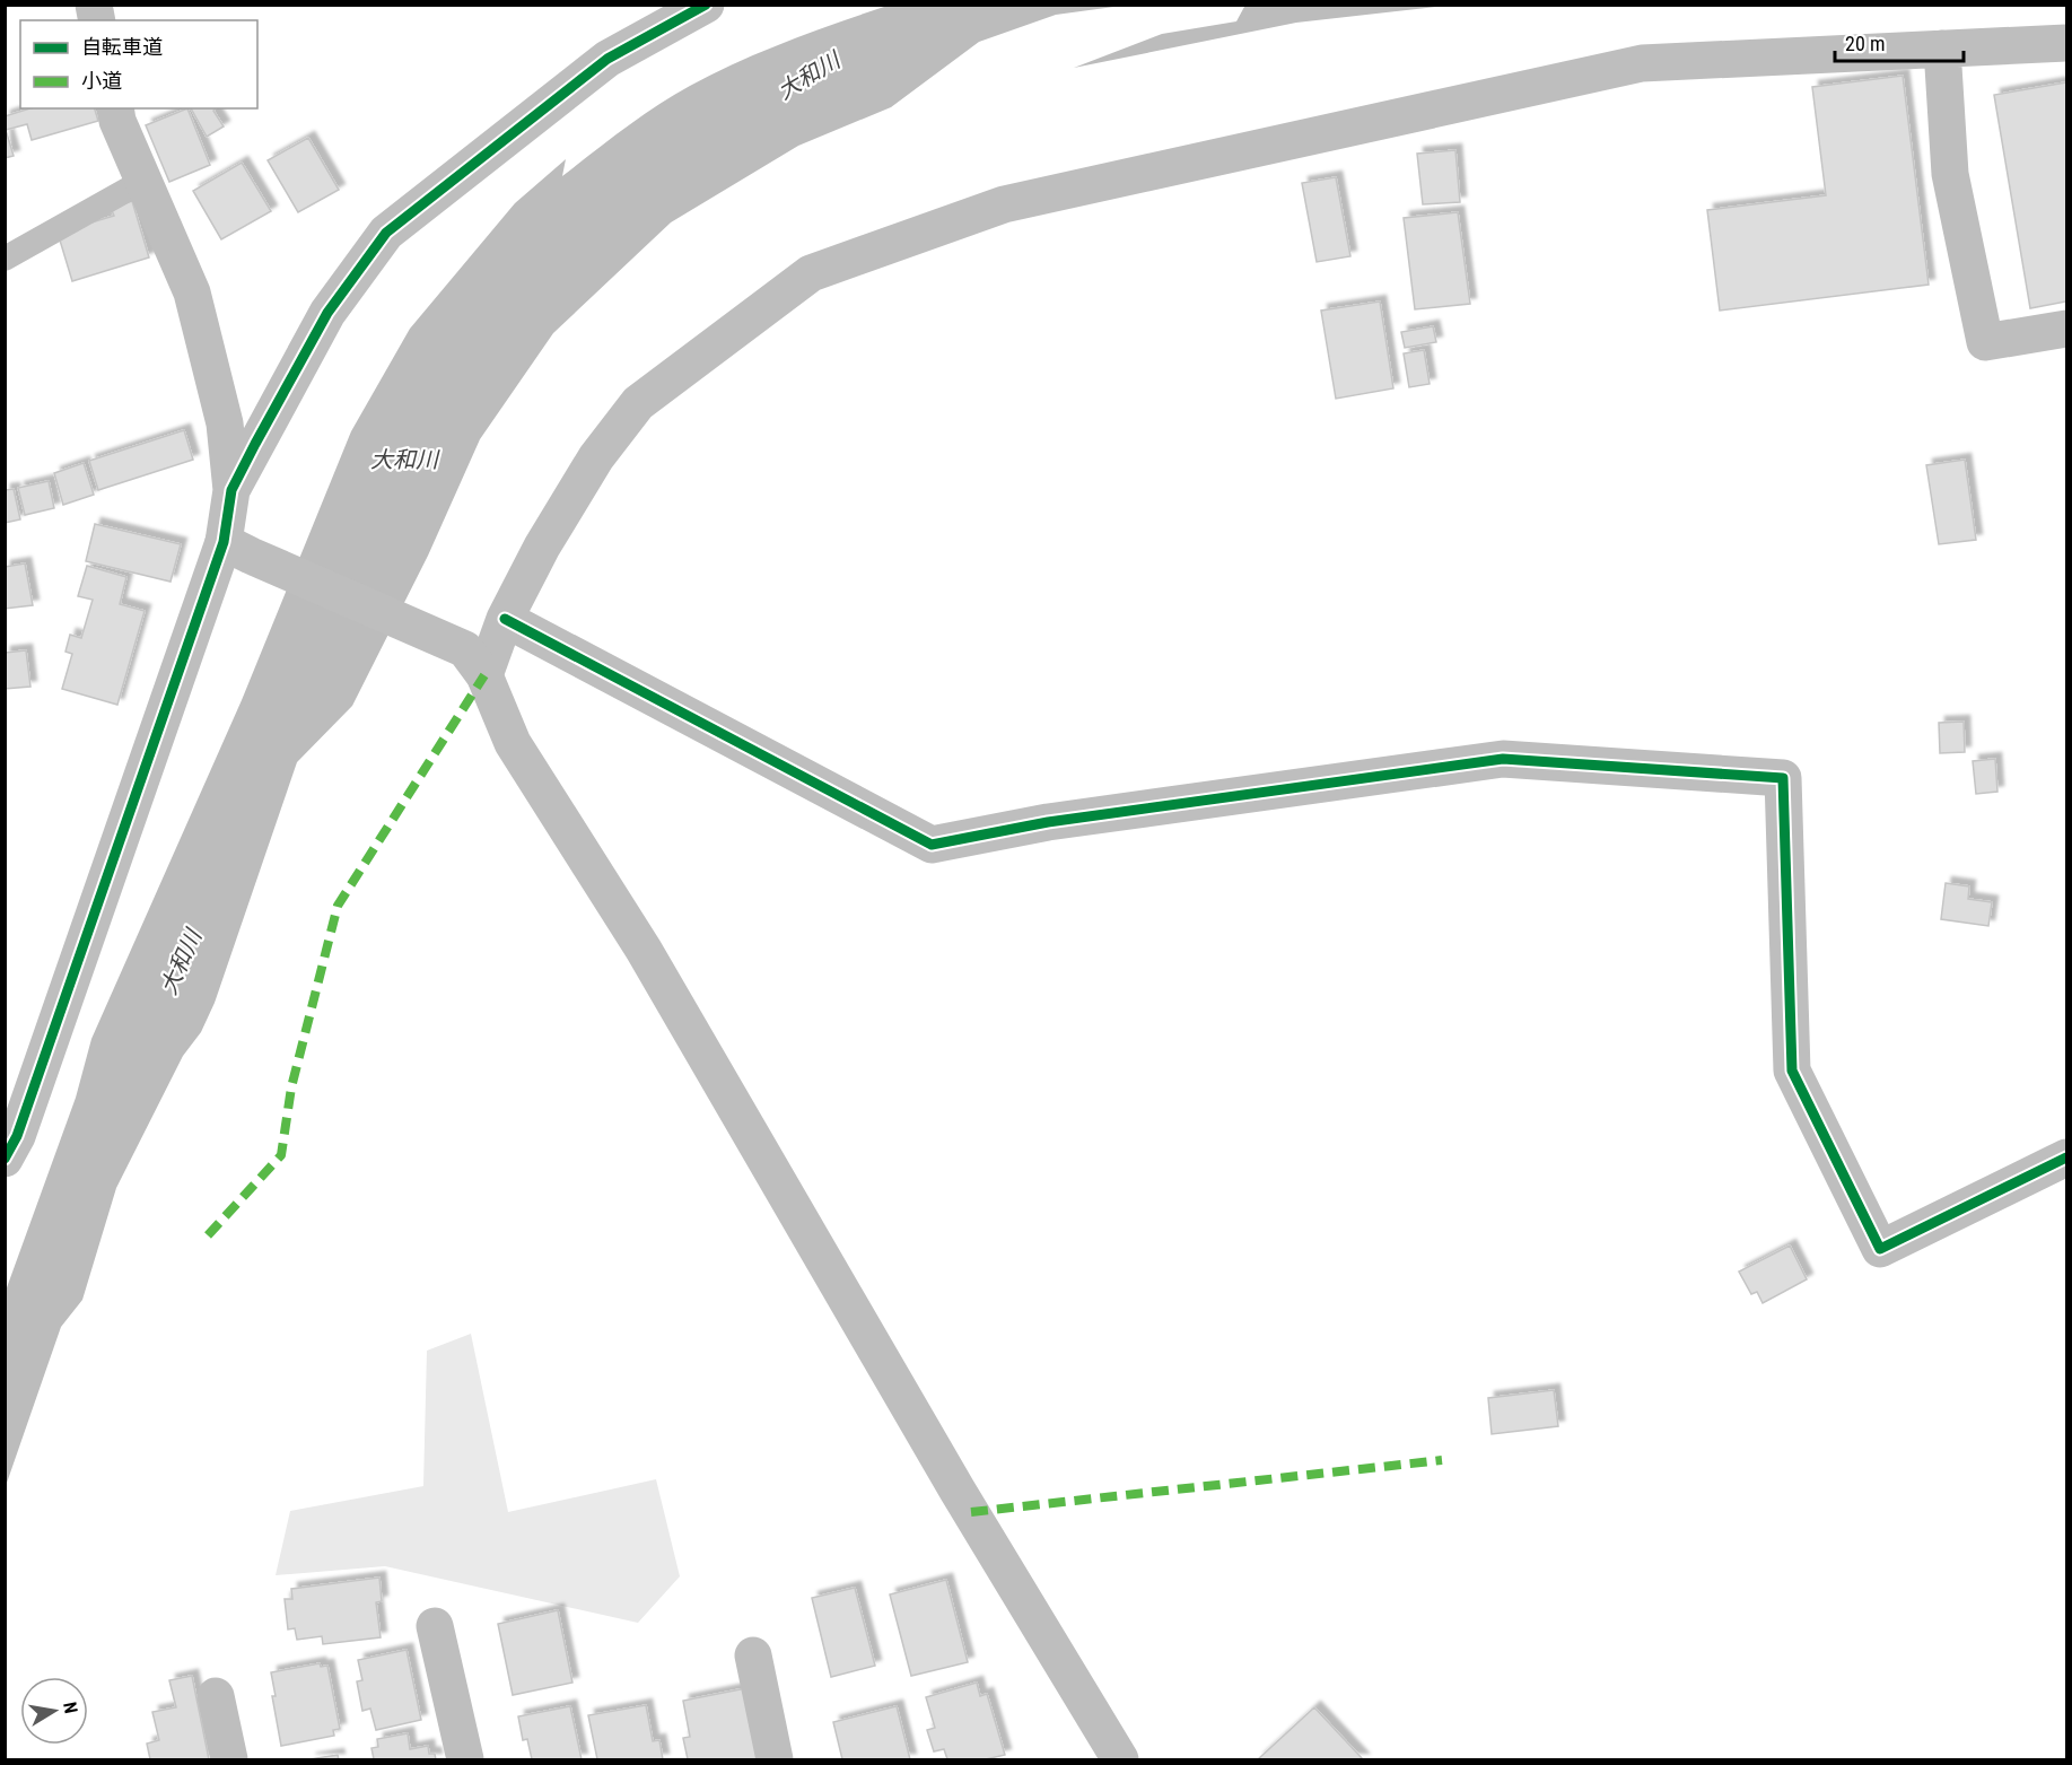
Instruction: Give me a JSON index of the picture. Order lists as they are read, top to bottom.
{
  "water": ["大和川"],
  "legend": ["自転車道", "小道"],
  "scale_bar": "20 m",
  "north": "right"
}
